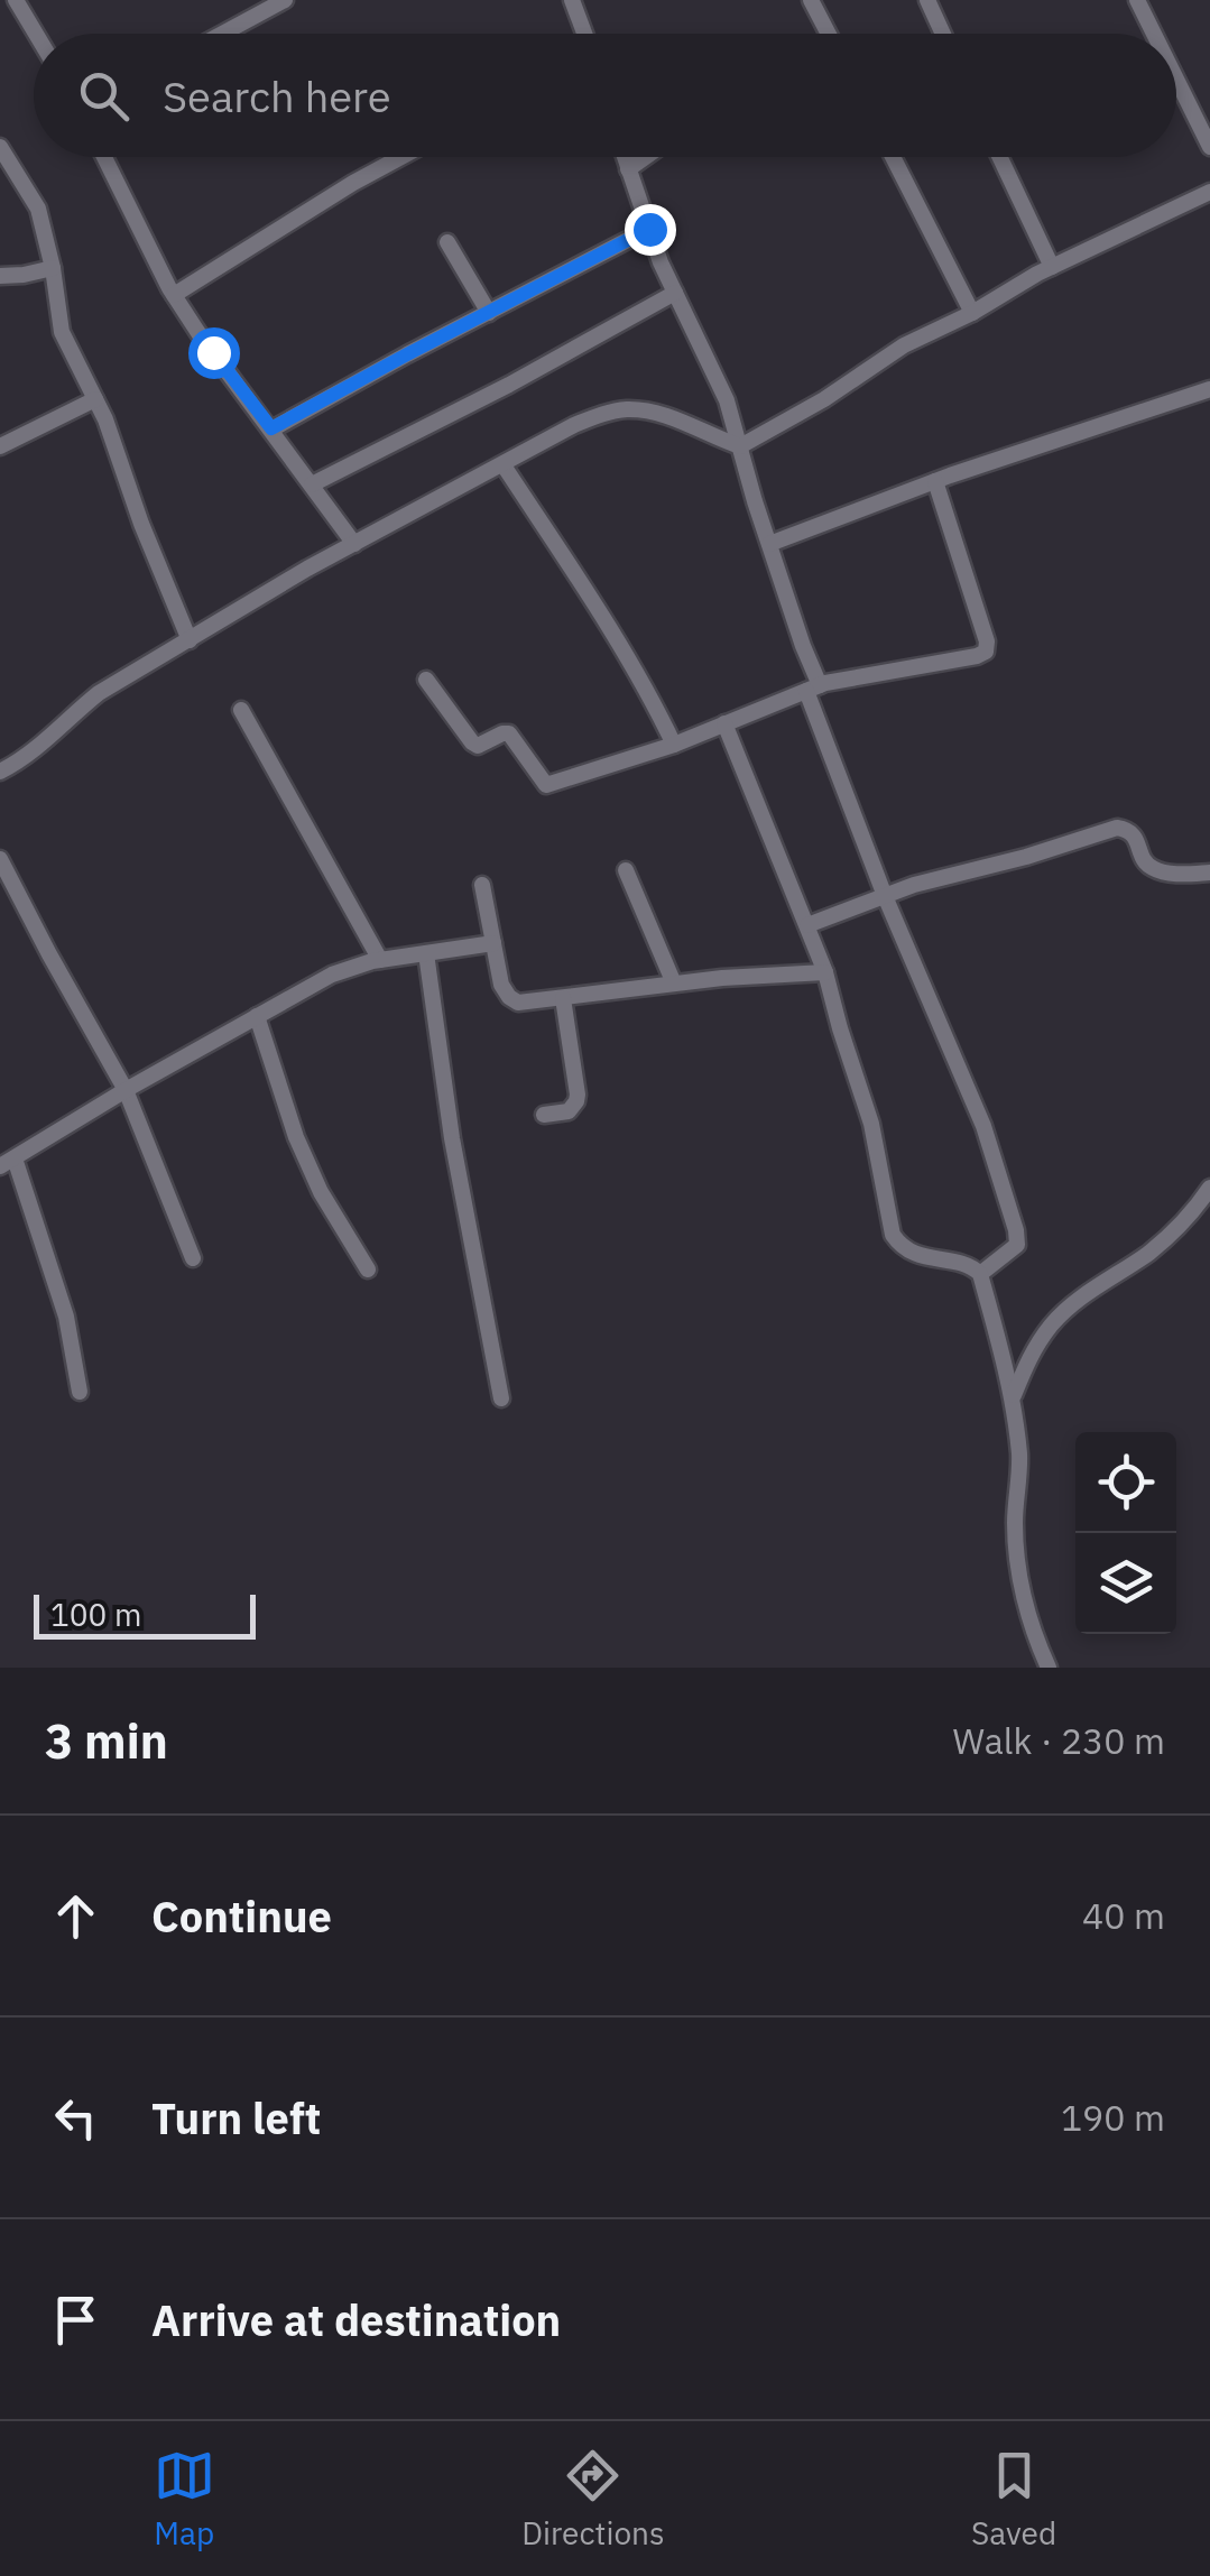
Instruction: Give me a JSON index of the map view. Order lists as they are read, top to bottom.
{
  "scale_bar": "100 m",
  "page": {
    "search": "Search here",
    "scale": "100 m",
    "heading": ["3 min", "Walk · 230 m"],
    "list": [
      ["Continue", "40 m"],
      ["Turn left", "190 m"],
      "Arrive at destination"
    ],
    "nav": ["Map", "Directions", "Saved"]
  }
}
